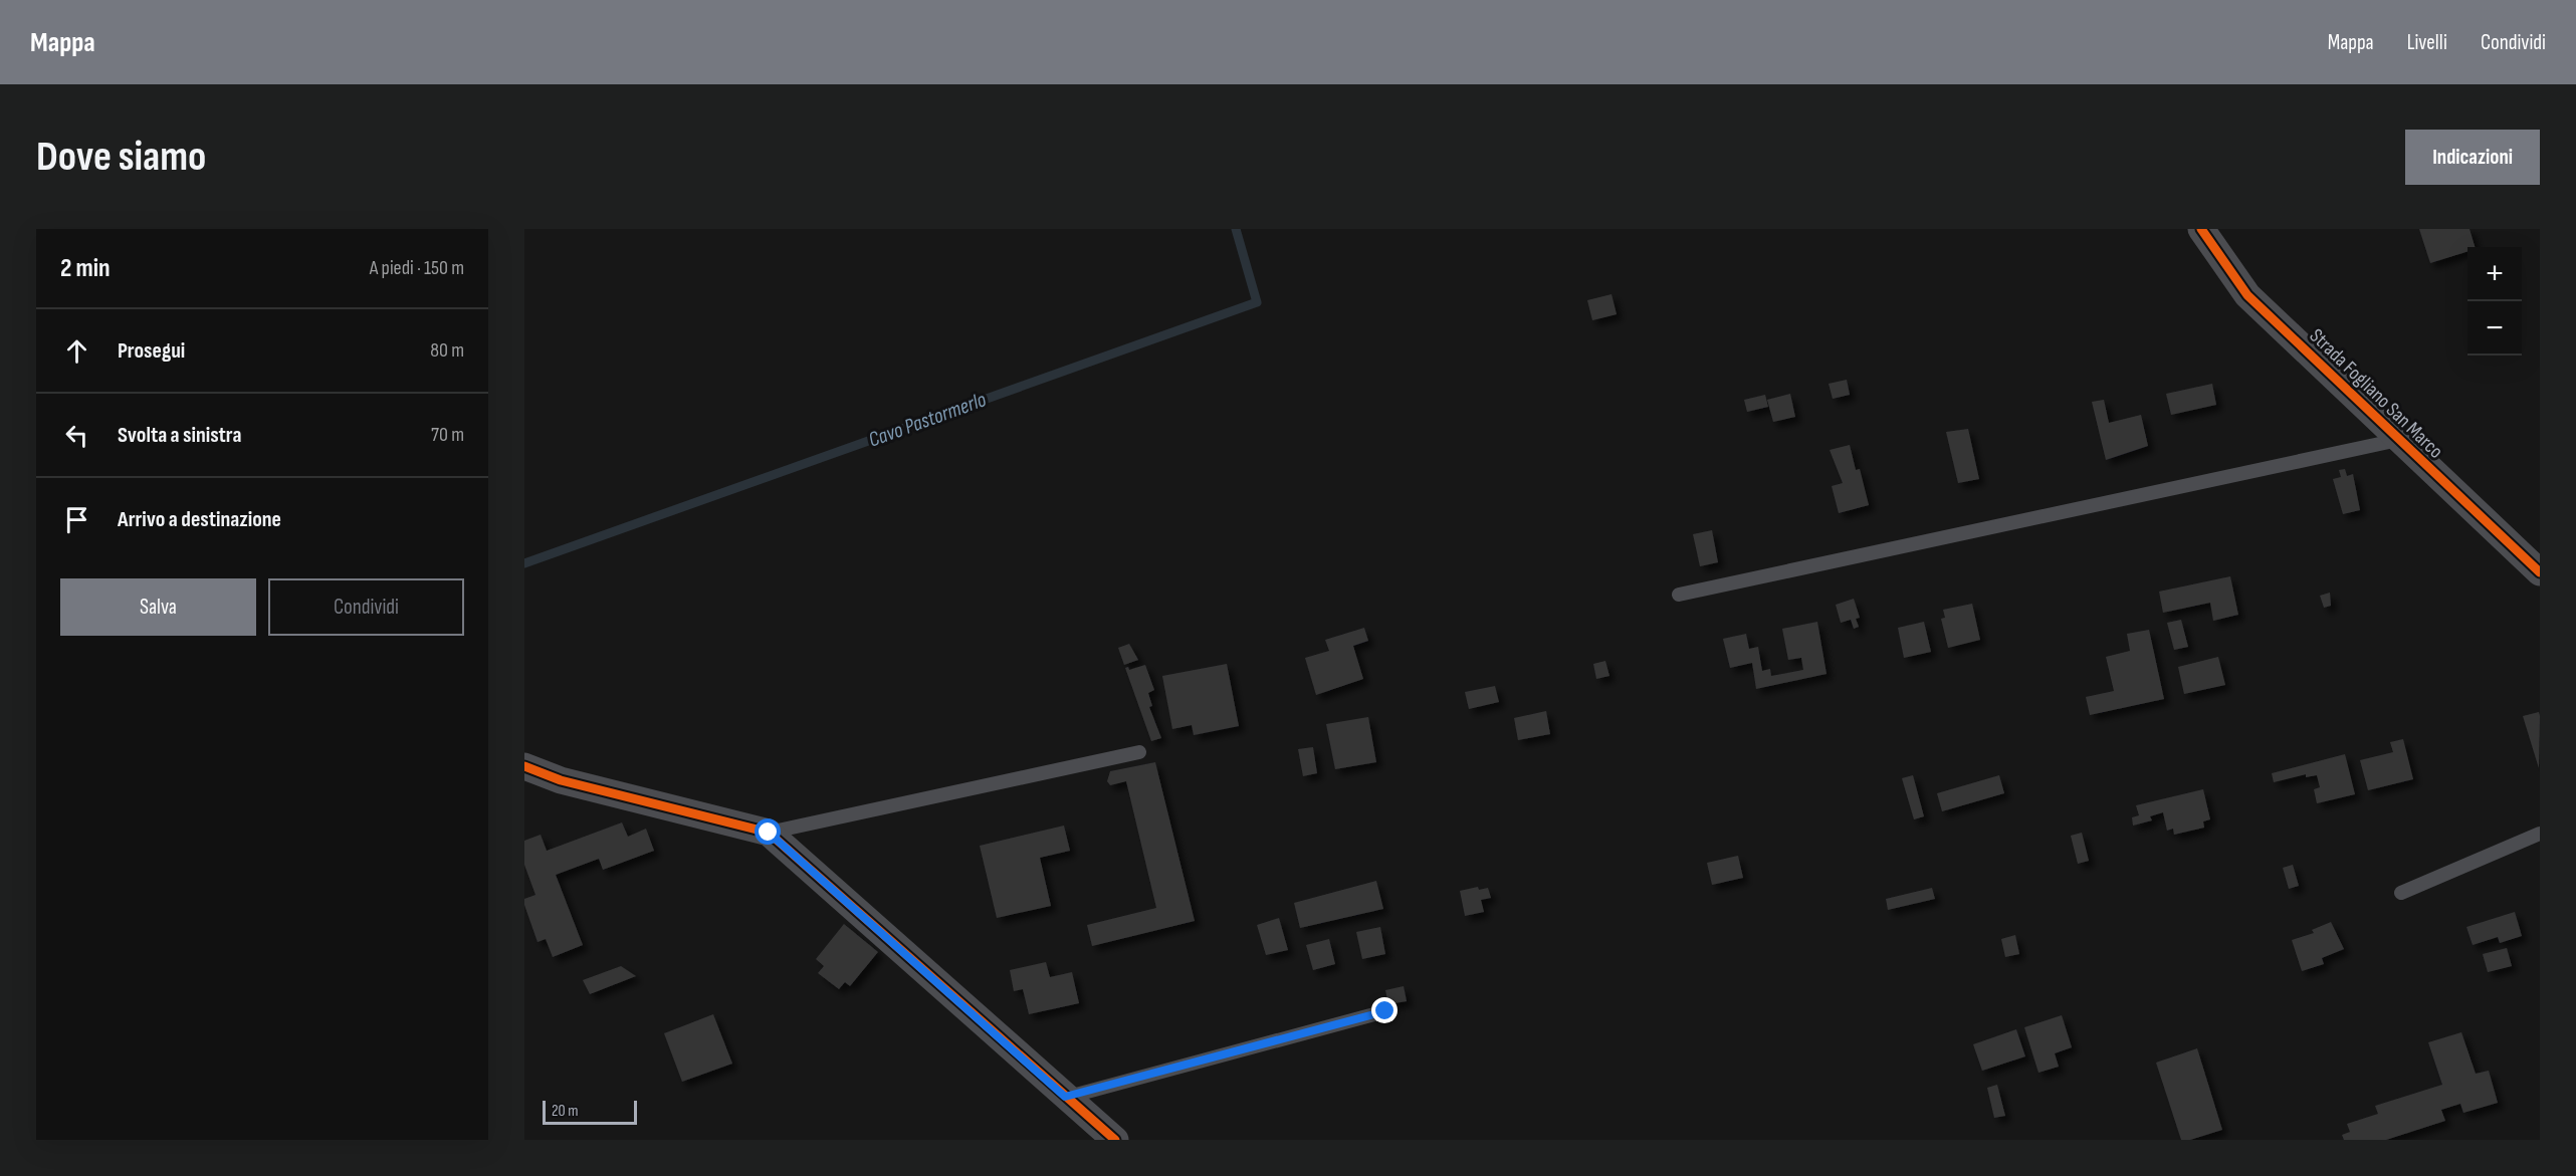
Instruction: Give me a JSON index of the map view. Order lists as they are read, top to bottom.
{
  "streets": {
    "street": ["Strada Fogliano San Marco"]
  },
  "water": ["Cavo Pastormerlo"],
  "scale_bar": "20 m",
  "page": {
    "header": "Mappa",
    "nav": ["Mappa", "Livelli", "Condividi"],
    "buttons": [
      "Indicazioni",
      ["Salva", "Condividi"]
    ],
    "title": "Dove siamo",
    "heading": ["2 min", "A piedi · 150 m"],
    "map_buttons": ["+", "−"],
    "list": [
      ["Prosegui", "80 m"],
      ["Svolta a sinistra", "70 m"],
      "Arrivo a destinazione"
    ],
    "scale": "20 m"
  }
}
